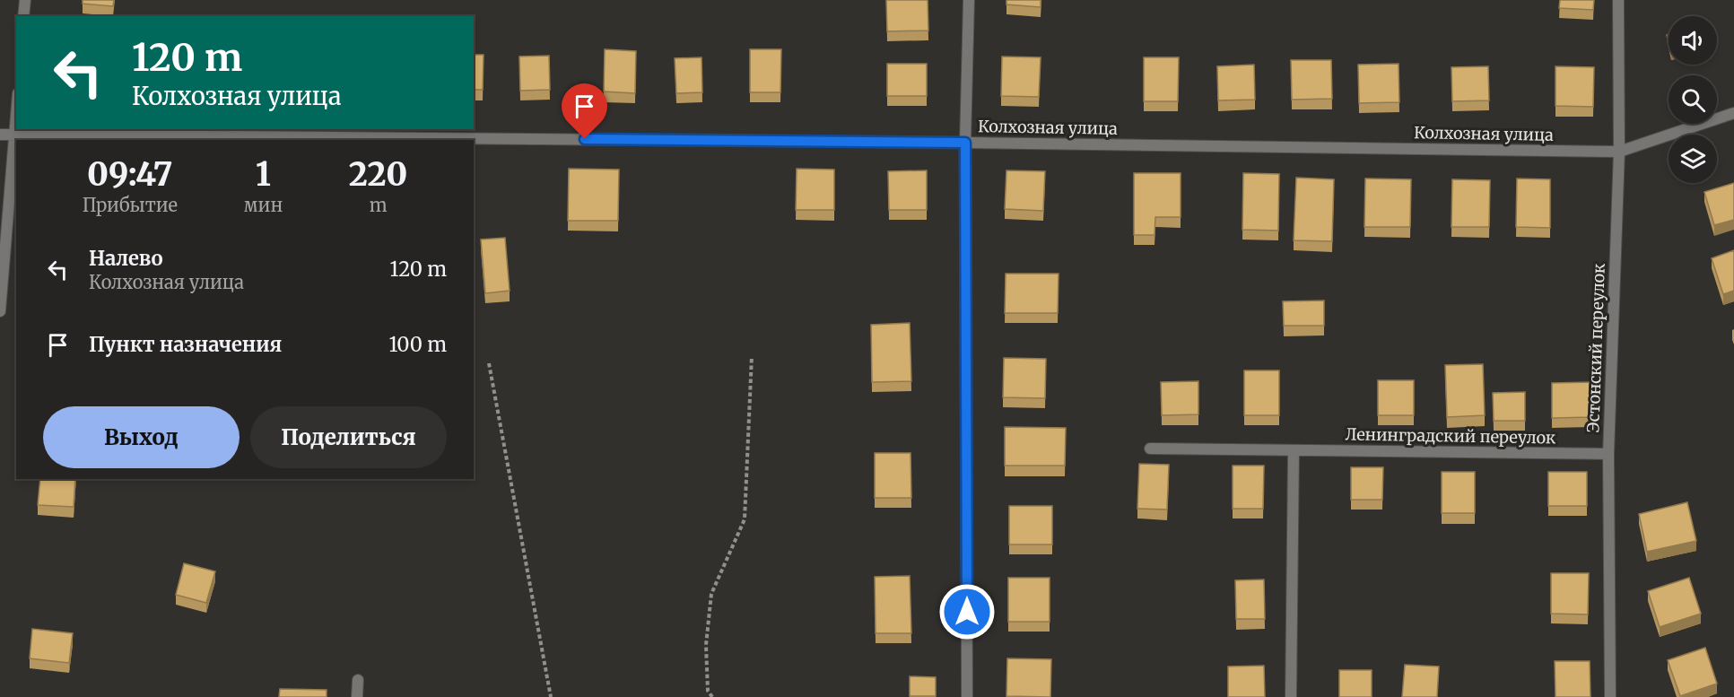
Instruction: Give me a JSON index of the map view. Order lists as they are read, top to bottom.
{
  "streets": {
    "street": ["Колхозная улица", "Эстонский переулок", "Ленинградский переулок"]
  },
  "crossings": [
    ["Колхозная улица", "Эстонский переулок"],
    ["Эстонский переулок", "Ленинградский переулок"]
  ],
  "page": {
    "turn": ["120 m", "Колхозная улица"],
    "eta": [
      "09:47",
      "Прибытие",
      "1",
      "мин",
      "220",
      "m"
    ],
    "list": [
      {
        "name": "Налево",
        "note": "Колхозная улица",
        "value": "120 m"
      },
      {
        "name": "Пункт назначения",
        "value": "100 m"
      }
    ],
    "buttons": ["Выход", "Поделиться"]
  }
}
